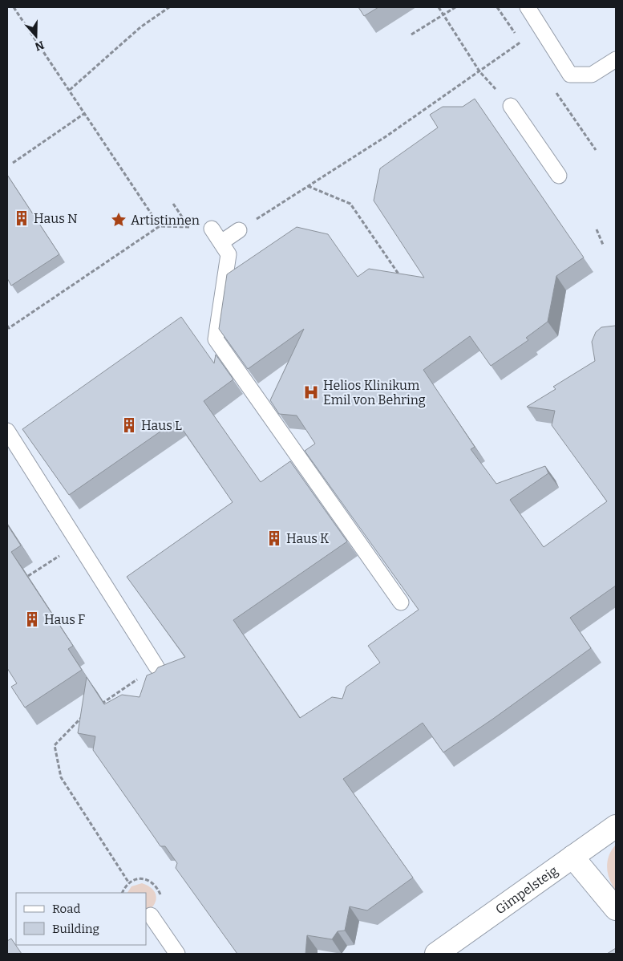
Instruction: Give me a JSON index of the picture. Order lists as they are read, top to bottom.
{
  "streets": {
    "street": ["Gimpelsteig"]
  },
  "places": {
    "building": [
      "Haus N",
      "Haus L",
      "Haus K",
      "Haus F"
    ],
    "place": ["Artistinnen"],
    "hospital": ["Helios Klinikum Emil von Behring"]
  },
  "legend": ["Road", "Building"],
  "north": "bottom"
}
